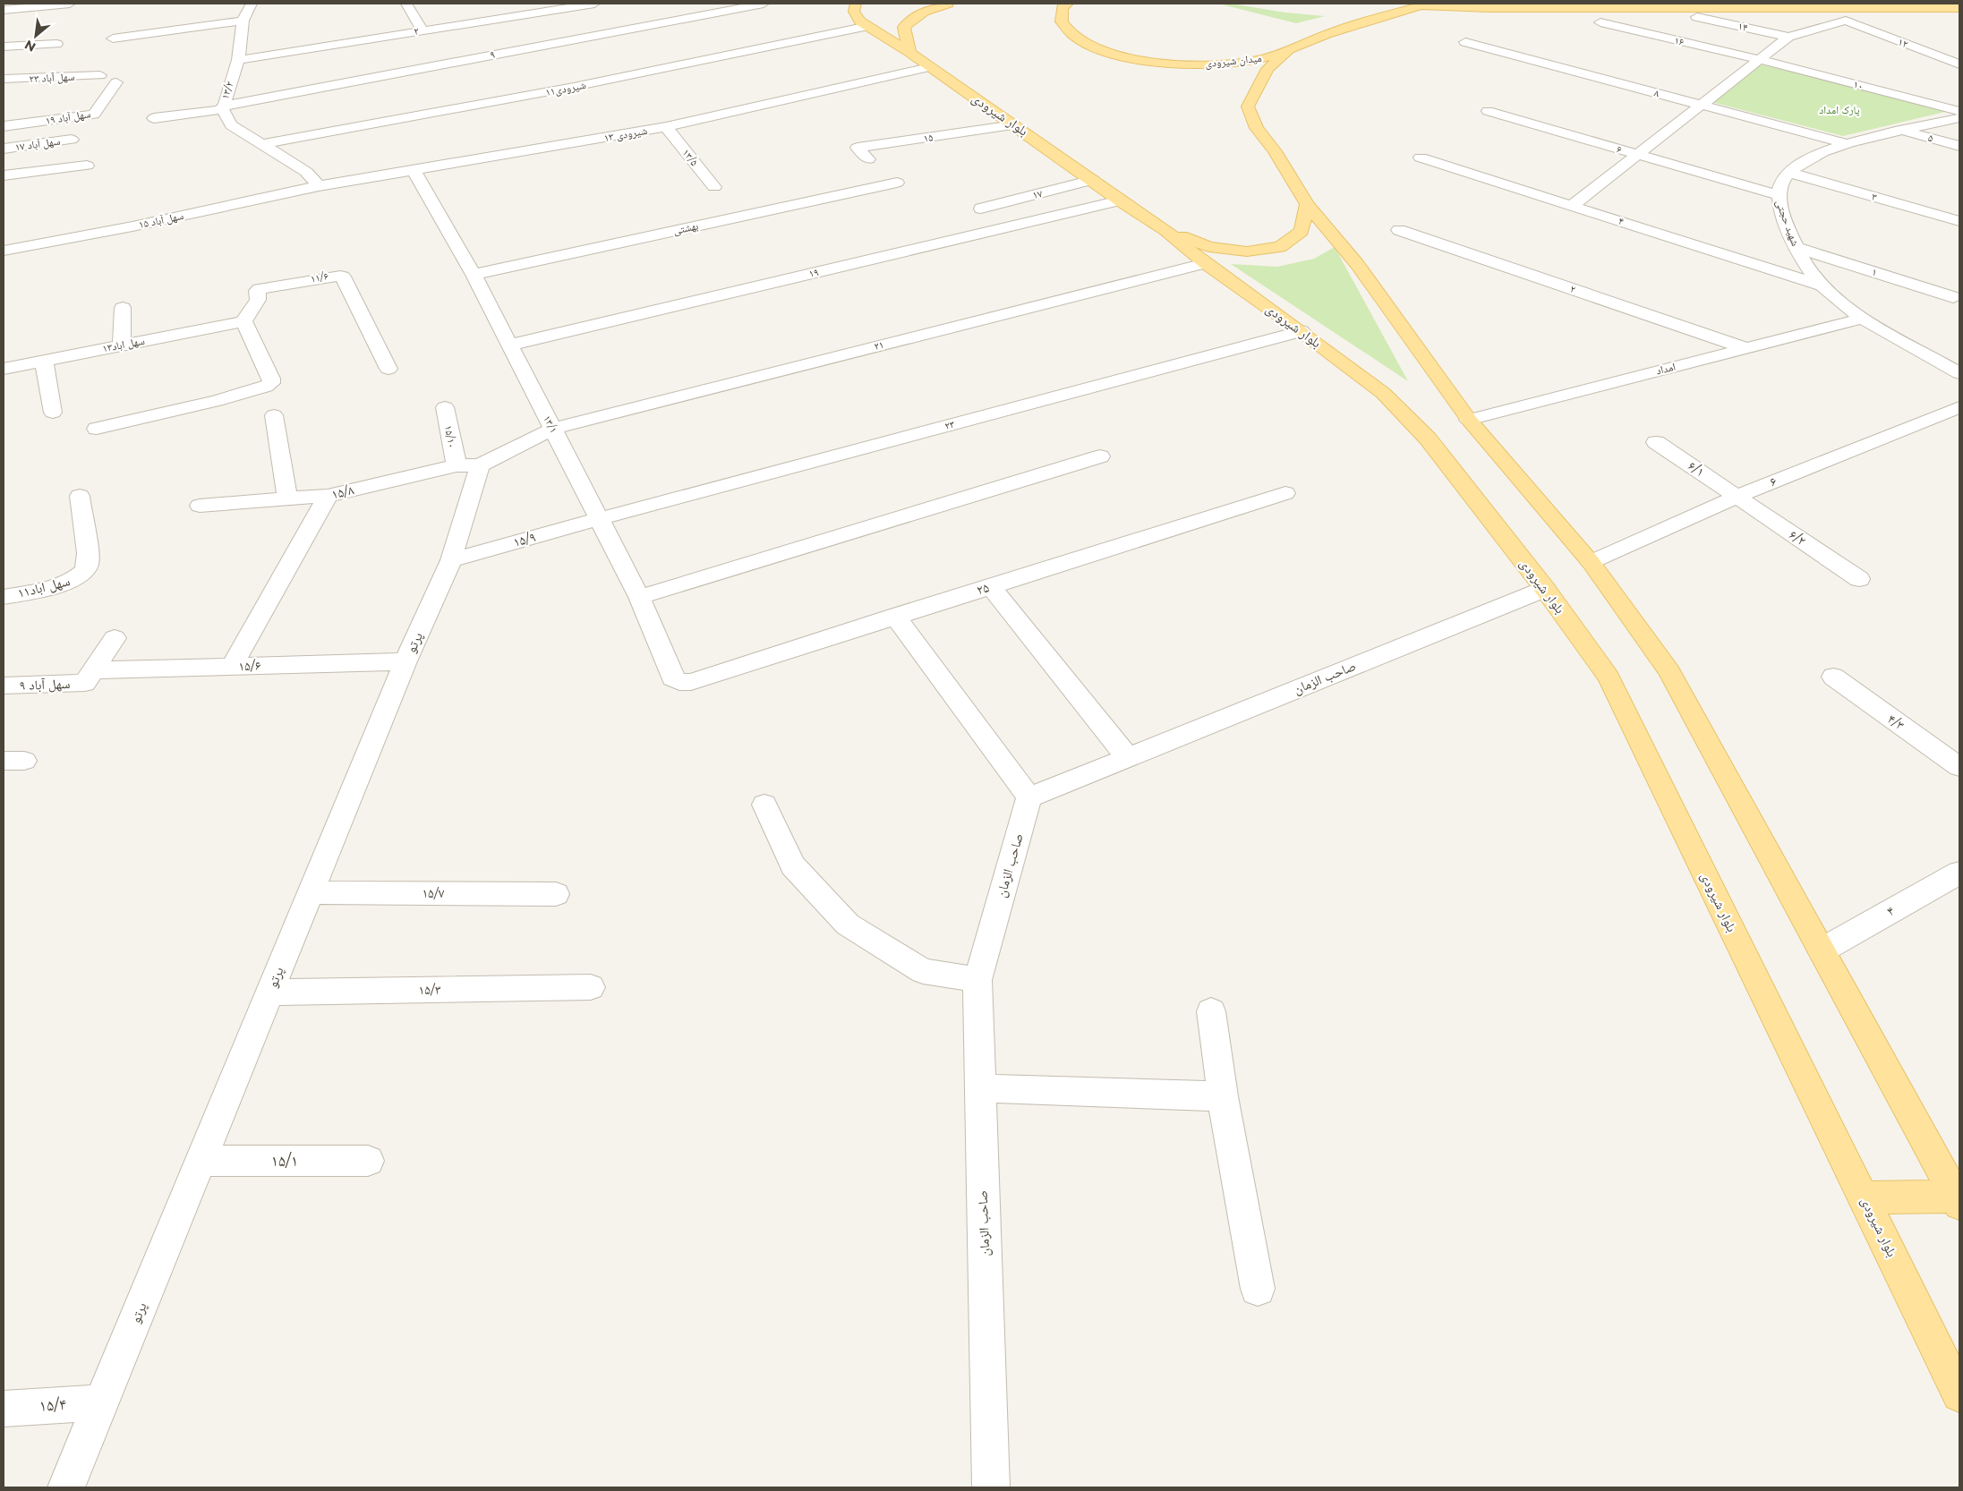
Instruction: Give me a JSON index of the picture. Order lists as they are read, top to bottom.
{
  "streets": {
    "main road": ["میدان شیرودی", "بلوار شیرودی"],
    "street": [
      "۱۴",
      "۲",
      "۱۶",
      "۱۲",
      "۹",
      "سهل آباد ۲۳",
      "۱۰",
      "۱۱شیرودی",
      "۱۳/۲",
      "۸",
      "سهل آباد ۱۹",
      "شیرودی ۱۳",
      "۱۵",
      "۵",
      "سهل آباد ۱۷",
      "۶",
      "۱۳/۵",
      "۱۷",
      "۳",
      "سهل آباد ۱۵",
      "۴",
      "شهید حجتی",
      "بهشتی",
      "۱",
      "۱۹",
      "۱۱/۶",
      "سهل اباد۱۳",
      "۲۱",
      "امداد",
      "۱۳/۱",
      "۲۳",
      "۱۵/۱۰",
      "۶/۱",
      "۱۵/۸",
      "۶/۲",
      "۱۵/۹",
      "سهل اباد۱۱",
      "۲۵",
      "پرتو",
      "۱۵/۶",
      "صاحب الزمان",
      "سهل آباد ۹",
      "۴/۳",
      "۱۵/۷",
      "۱۵/۳",
      "۱۵/۱",
      "۱۵/۴"
    ]
  },
  "crossings": [
    ["۱۴", "۱۲"],
    ["۲", "۱۳/۲"],
    ["۲", "امداد"],
    ["۱۶", "۱۰"],
    ["۹", "۱۳/۲"],
    ["۱۱شیرودی", "۱۳/۲"],
    ["۱۱شیرودی", "بلوار شیرودی"],
    ["۱۳/۲", "شیرودی ۱۳"],
    ["۱۳/۲", "سهل آباد ۱۵"],
    ["۸", "شهید حجتی"],
    ["بلوار شیرودی", "شیرودی ۱۳"],
    ["بلوار شیرودی", "۱۵"],
    ["بلوار شیرودی", "۱۷"],
    ["بلوار شیرودی", "۱۹"],
    ["بلوار شیرودی", "۲۱"],
    ["بلوار شیرودی", "۲۳"],
    ["بلوار شیرودی", "صاحب الزمان"],
    ["شیرودی ۱۳", "۱۳/۵"],
    ["شیرودی ۱۳", "سهل آباد ۱۵"],
    ["شیرودی ۱۳", "۱۳/۱"],
    ["۵", "شهید حجتی"],
    ["۶", "شهید حجتی"],
    ["۶", "۶/۱"],
    ["۶", "۶/۲"],
    ["۳", "شهید حجتی"],
    ["۴", "شهید حجتی"],
    ["شهید حجتی", "۱"],
    ["شهید حجتی", "امداد"],
    ["بهشتی", "۱۳/۱"],
    ["۱۹", "۱۳/۱"],
    ["۱۱/۶", "سهل اباد۱۳"],
    ["۲۱", "۱۳/۱"],
    ["۲۱", "۱۵/۱۰"],
    ["۲۱", "۱۵/۸"],
    ["۲۱", "پرتو"],
    ["۱۳/۱", "۲۳"],
    ["۱۳/۱", "۱۵/۹"],
    ["۱۳/۱", "۲۵"],
    ["۲۳", "۱۵/۹"],
    ["۱۵/۱۰", "۱۵/۸"],
    ["۱۵/۱۰", "پرتو"],
    ["۶/۱", "۶/۲"],
    ["۱۵/۸", "پرتو"],
    ["۱۵/۹", "پرتو"],
    ["پرتو", "۱۵/۶"],
    ["پرتو", "۱۵/۷"],
    ["پرتو", "۱۵/۳"],
    ["پرتو", "۱۵/۱"],
    ["پرتو", "۱۵/۴"],
    ["۱۵/۶", "سهل آباد ۹"]
  ],
  "parks": ["پارک امداد"],
  "north": "bottom left"
}
